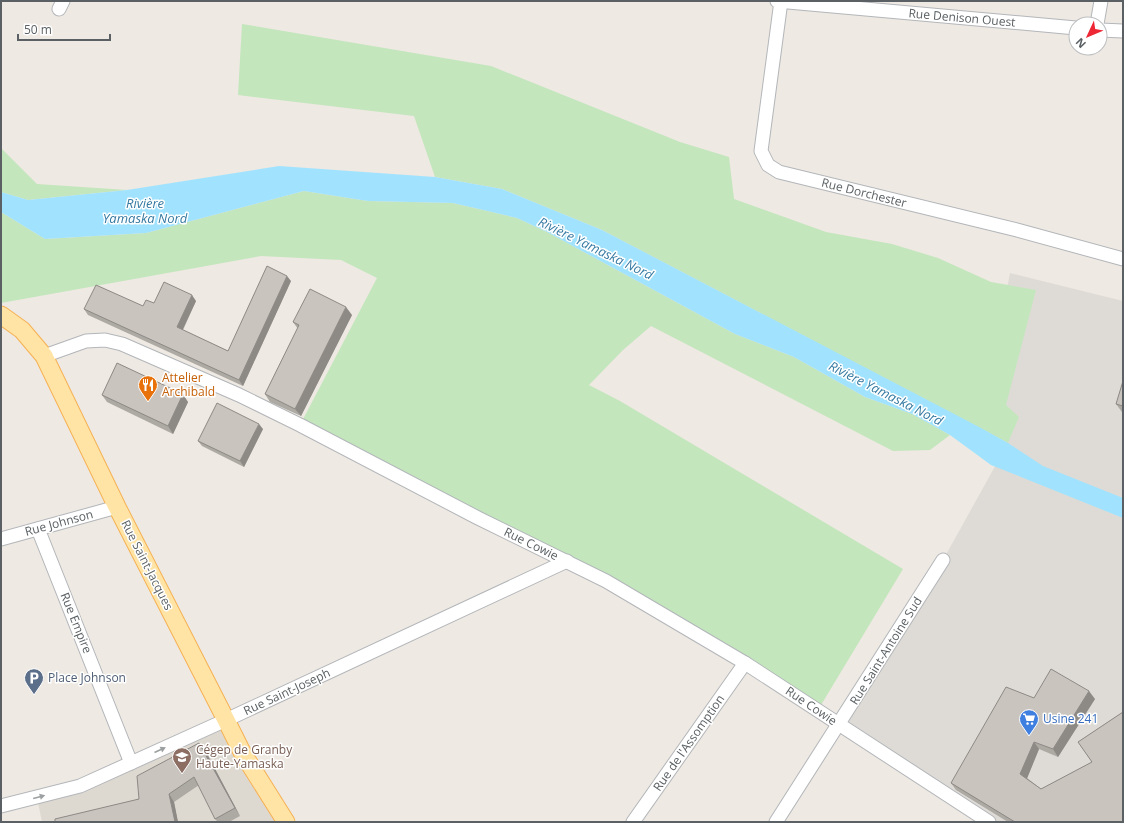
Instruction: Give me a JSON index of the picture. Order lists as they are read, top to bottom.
{
  "streets": {
    "main road": ["Rue Saint-Jacques"],
    "street": [
      "Rue Denison Ouest",
      "Rue Dorchester",
      "Rue Johnson",
      "Rue Cowie",
      "Rue Empire",
      "Rue Saint-Antoine Sud",
      "Rue Saint-Joseph",
      "Rue de l'Assomption"
    ]
  },
  "crossings": [
    ["Rue Denison Ouest", "Rue Dorchester"],
    ["Rue Johnson", "Rue Saint-Jacques"],
    ["Rue Johnson", "Rue Empire"],
    ["Rue Cowie", "Rue Saint-Jacques"],
    ["Rue Cowie", "Rue Saint-Antoine Sud"],
    ["Rue Cowie", "Rue Saint-Joseph"],
    ["Rue Cowie", "Rue de l'Assomption"],
    ["Rue Saint-Jacques", "Rue Saint-Joseph"],
    ["Rue Empire", "Rue Saint-Joseph"]
  ],
  "one_way": ["Rue Saint-Joseph"],
  "water": ["Rivière Yamaska Nord"],
  "places": {
    "restaurant": ["Attelier Archibald"],
    "parking": ["Place Johnson"],
    "supermarket": ["Usine 241"],
    "school or university": ["Cégep de Granby Haute-Yamaska"]
  },
  "scale_bar": "50 m",
  "north": "bottom left"
}
